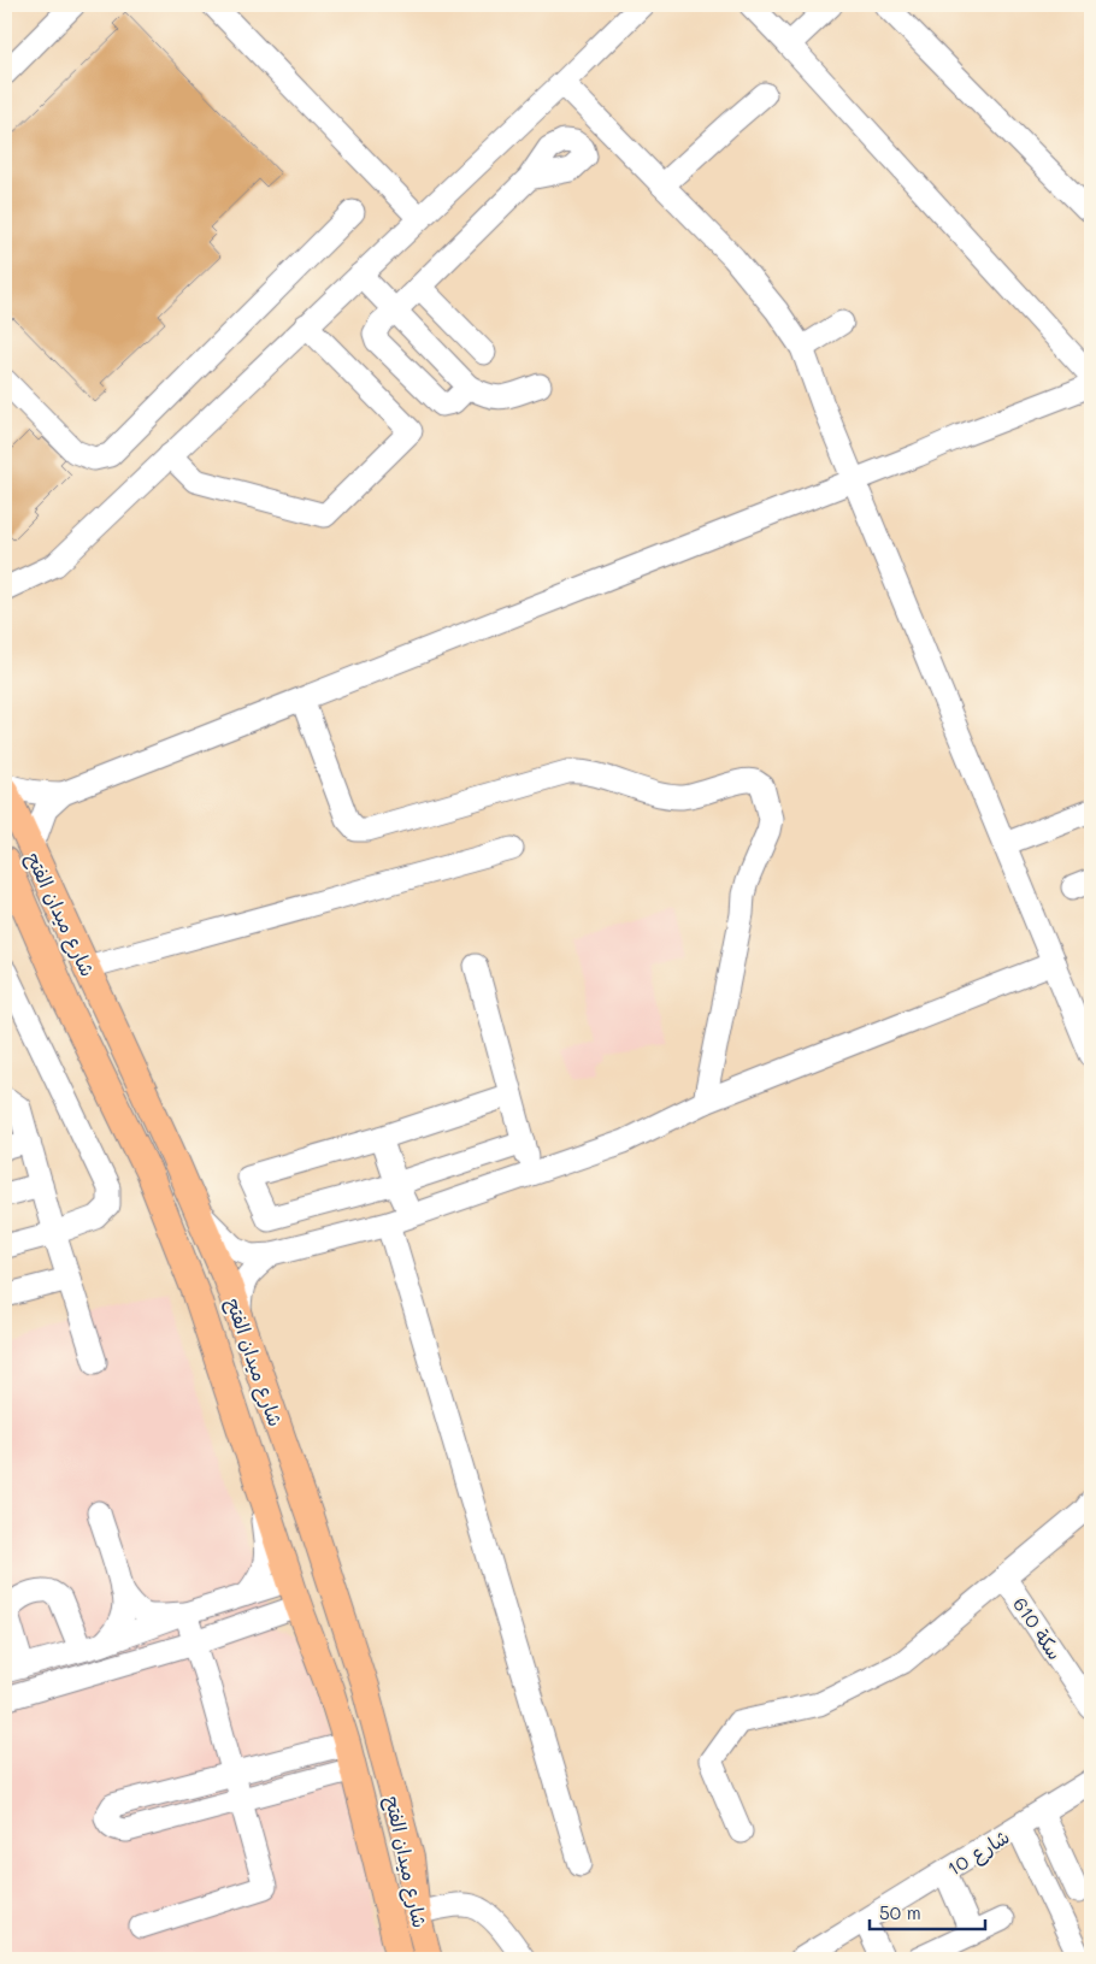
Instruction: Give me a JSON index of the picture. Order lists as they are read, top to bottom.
{
  "streets": {
    "main road": ["شارع ميدان الفتح"],
    "street": ["سكة 610", "شارع 10"]
  },
  "scale_bar": "50 m"
}
